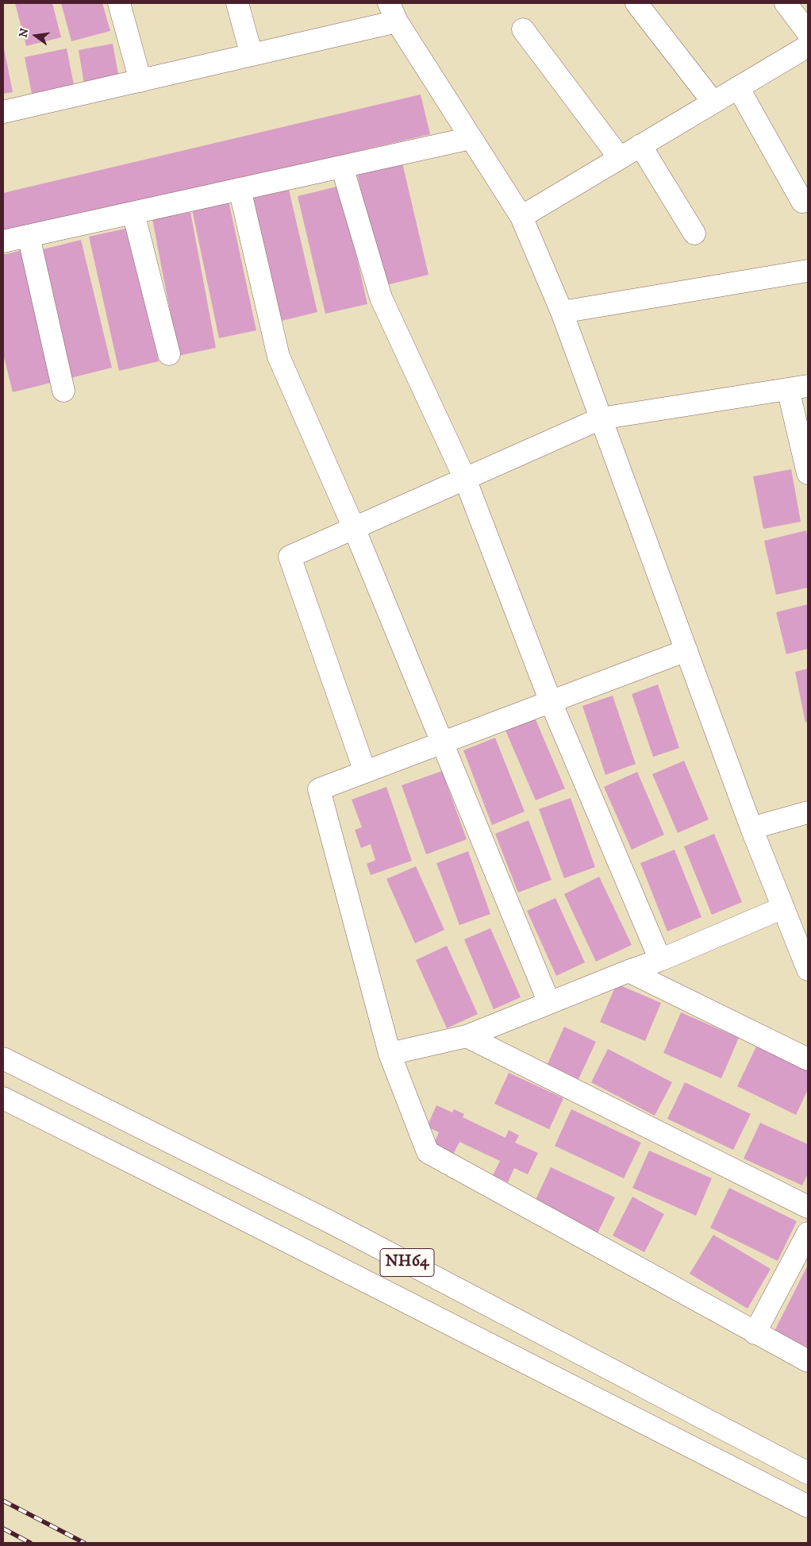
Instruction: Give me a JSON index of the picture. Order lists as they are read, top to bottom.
{
  "streets": {
    "main road": ["NH64"]
  },
  "north": "left"
}
